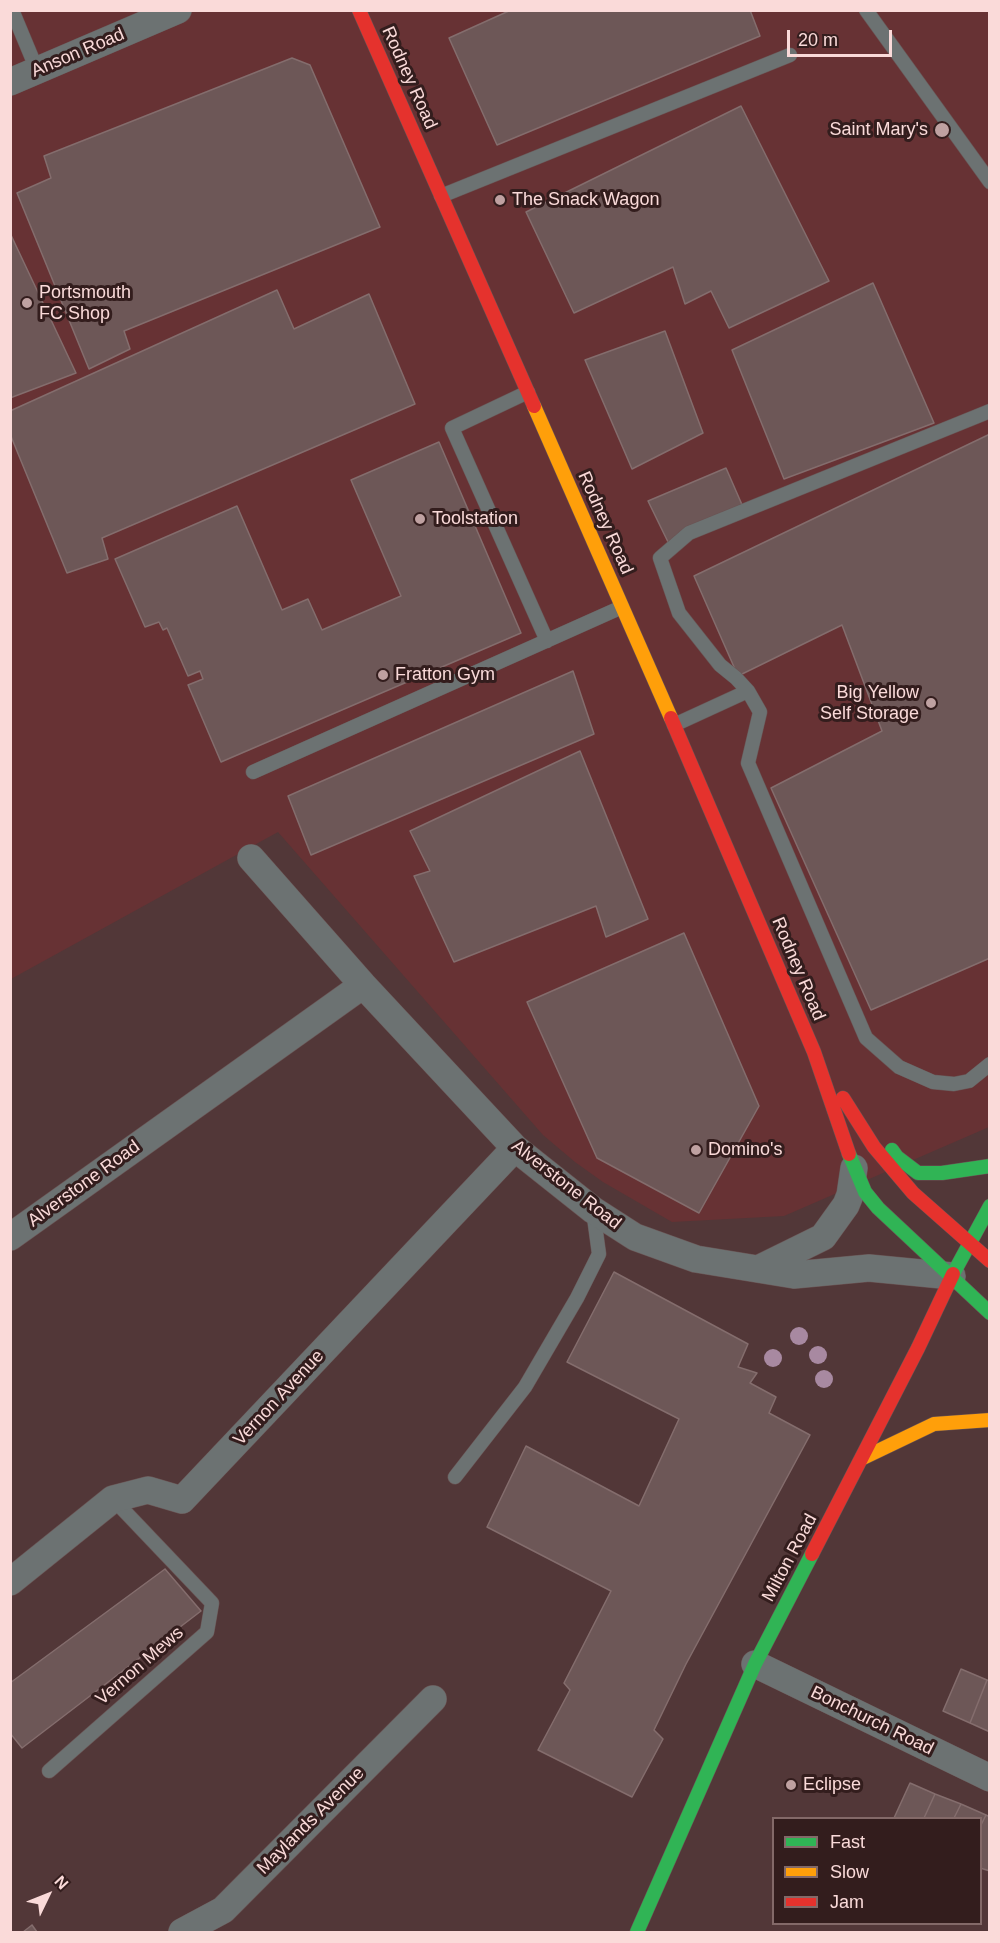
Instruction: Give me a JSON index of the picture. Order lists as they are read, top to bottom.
{
  "streets": {
    "main road": ["Rodney Road", "Milton Road"],
    "street": [
      "Anson Road",
      "Alverstone Road",
      "Vernon Avenue",
      "Bonchurch Road",
      "Maylands Avenue"
    ],
    "lane": ["Vernon Mews"]
  },
  "crossings": [
    ["Rodney Road", "Alverstone Road"],
    ["Rodney Road", "Milton Road"],
    ["Alverstone Road", "Vernon Avenue"],
    ["Alverstone Road", "Milton Road"],
    ["Vernon Avenue", "Vernon Mews"],
    ["Milton Road", "Bonchurch Road"]
  ],
  "places": [
    "Saint Mary's",
    "The Snack Wagon",
    "Portsmouth FC Shop",
    "Toolstation",
    "Fratton Gym",
    "Big Yellow Self Storage",
    "Domino's",
    "Eclipse"
  ],
  "legend": ["Fast", "Slow", "Jam"],
  "scale_bar": "20 m",
  "north": "top right"
}
